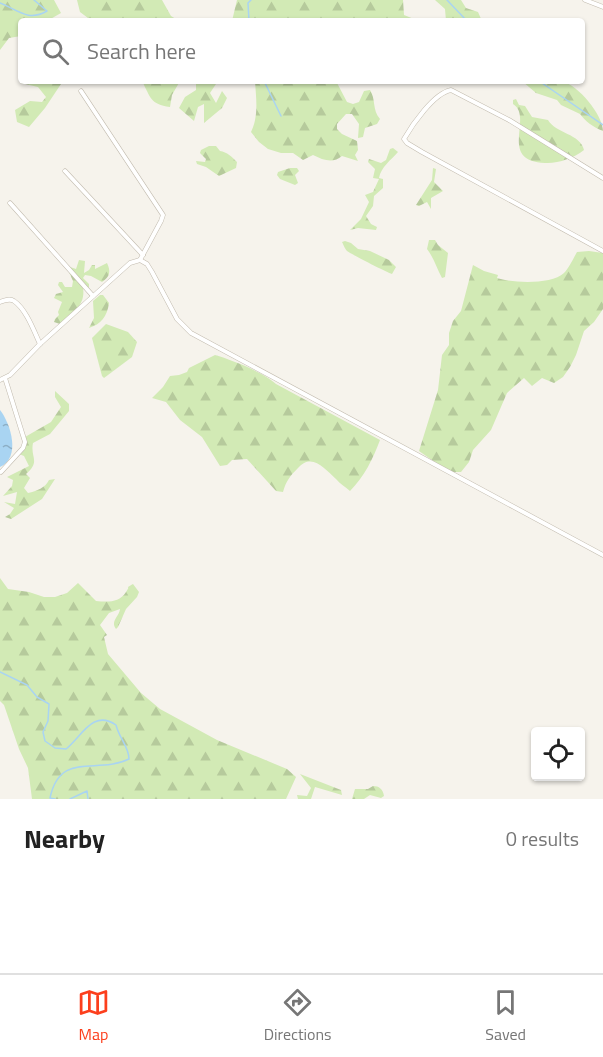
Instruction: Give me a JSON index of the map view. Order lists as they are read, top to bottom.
{
  "page": {
    "search": "Search here",
    "heading": ["Nearby", "0 results"],
    "nav": ["Map", "Directions", "Saved"]
  }
}
